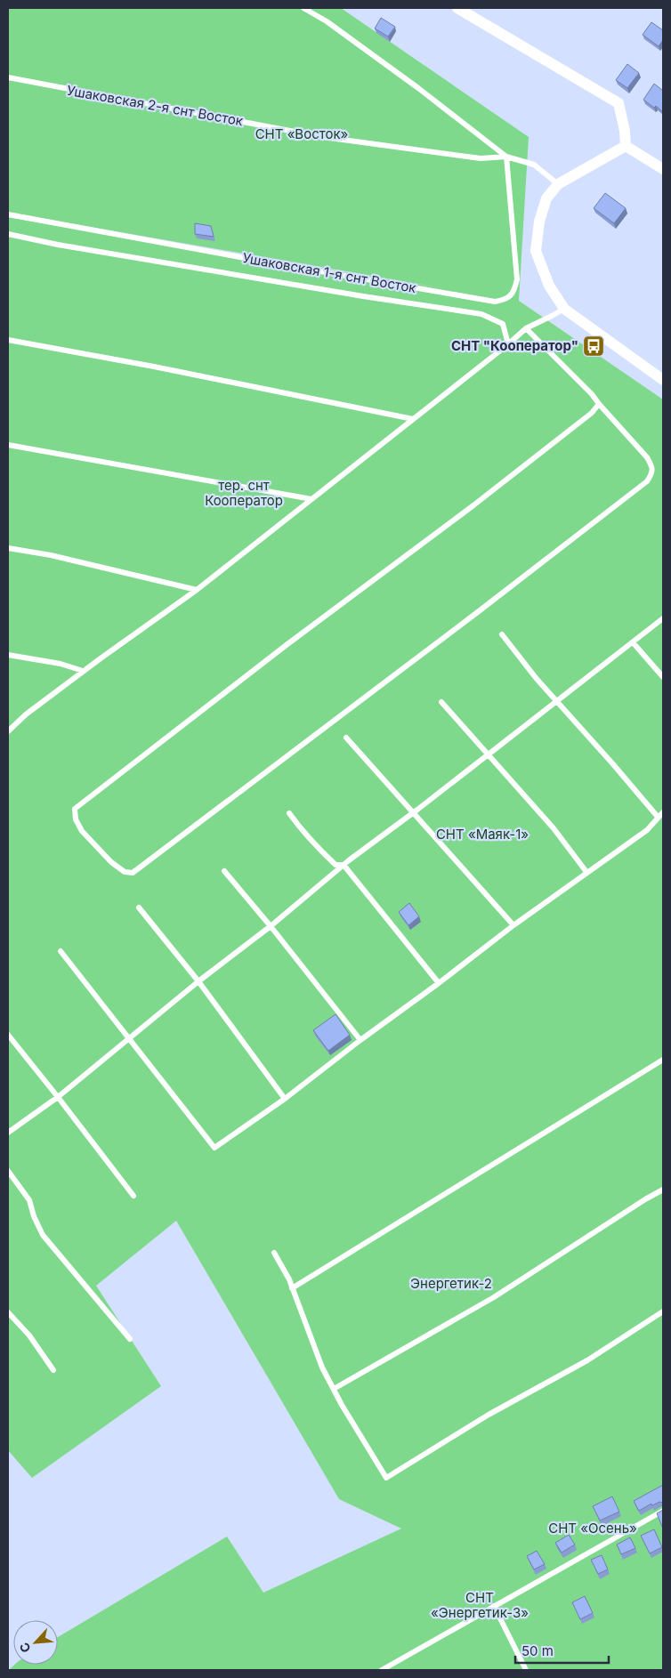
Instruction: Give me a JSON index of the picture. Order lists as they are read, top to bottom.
{
  "streets": {
    "lane": ["Ушаковская 2-я снт Восток", "Ушаковская 1-я снт Восток"]
  },
  "crossings": [
    ["Ушаковская 2-я снт Восток", "Ушаковская 1-я снт Восток"]
  ],
  "parks": [
    "СНТ «Восток»",
    "тер. снт Кооператор",
    "СНТ «Маяк-1»",
    "Энергетик-2",
    "СНТ «Осень»",
    "СНТ «Энергетик-3»"
  ],
  "places": {
    "bus stop": ["СНТ \"Кооператор\""]
  },
  "scale_bar": "50 m",
  "north": "bottom left"
}
